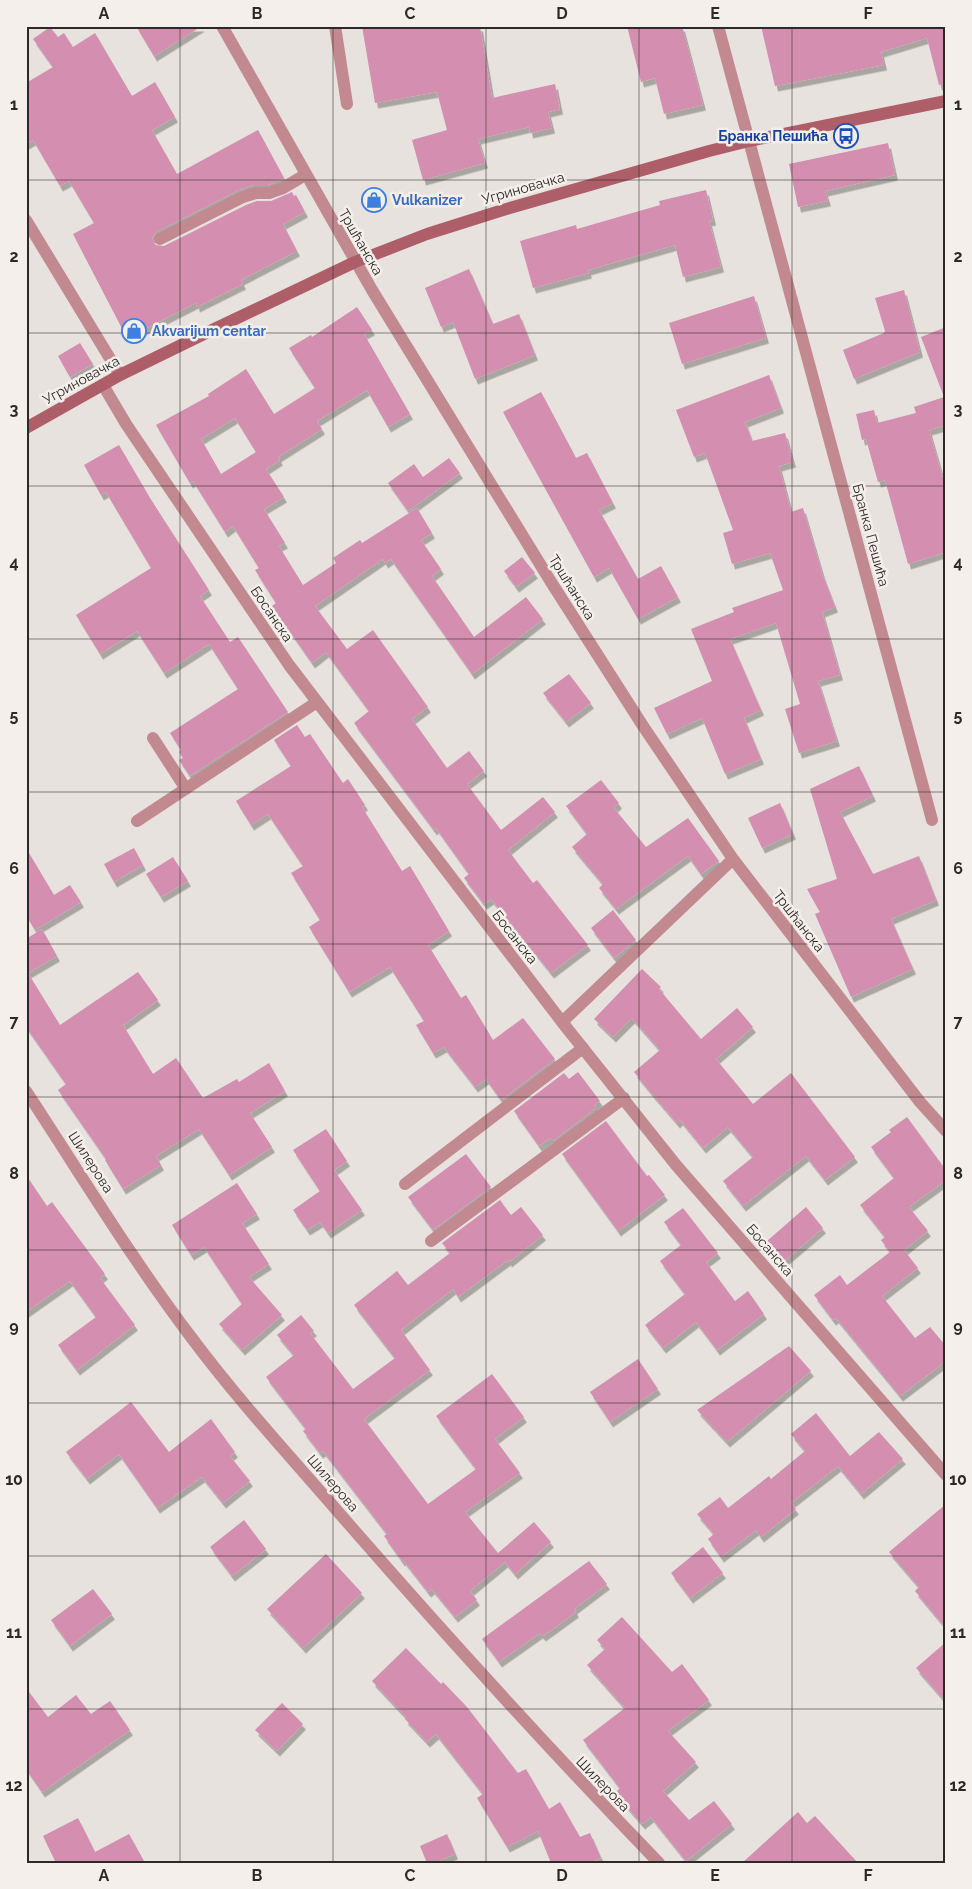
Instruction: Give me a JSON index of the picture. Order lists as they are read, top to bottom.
{
  "streets": {
    "main road": ["Угриновачка"],
    "street": [
      "Тршћанска",
      "Бранка Пешића",
      "Босанска",
      "Шилерова"
    ]
  },
  "crossings": [
    ["Угриновачка", "Тршћанска"],
    ["Угриновачка", "Бранка Пешића"],
    ["Угриновачка", "Босанска"]
  ],
  "places": {
    "bus stop": ["Бранка Пешића"],
    "shop": ["Vulkanizer", "Akvarijum centar"]
  },
  "grid": {
    "columns": [
      "A",
      "B",
      "C",
      "D",
      "E",
      "F"
    ],
    "rows": [
      "1",
      "2",
      "3",
      "4",
      "5",
      "6",
      "7",
      "8",
      "9",
      "10",
      "11",
      "12"
    ]
  }
}
